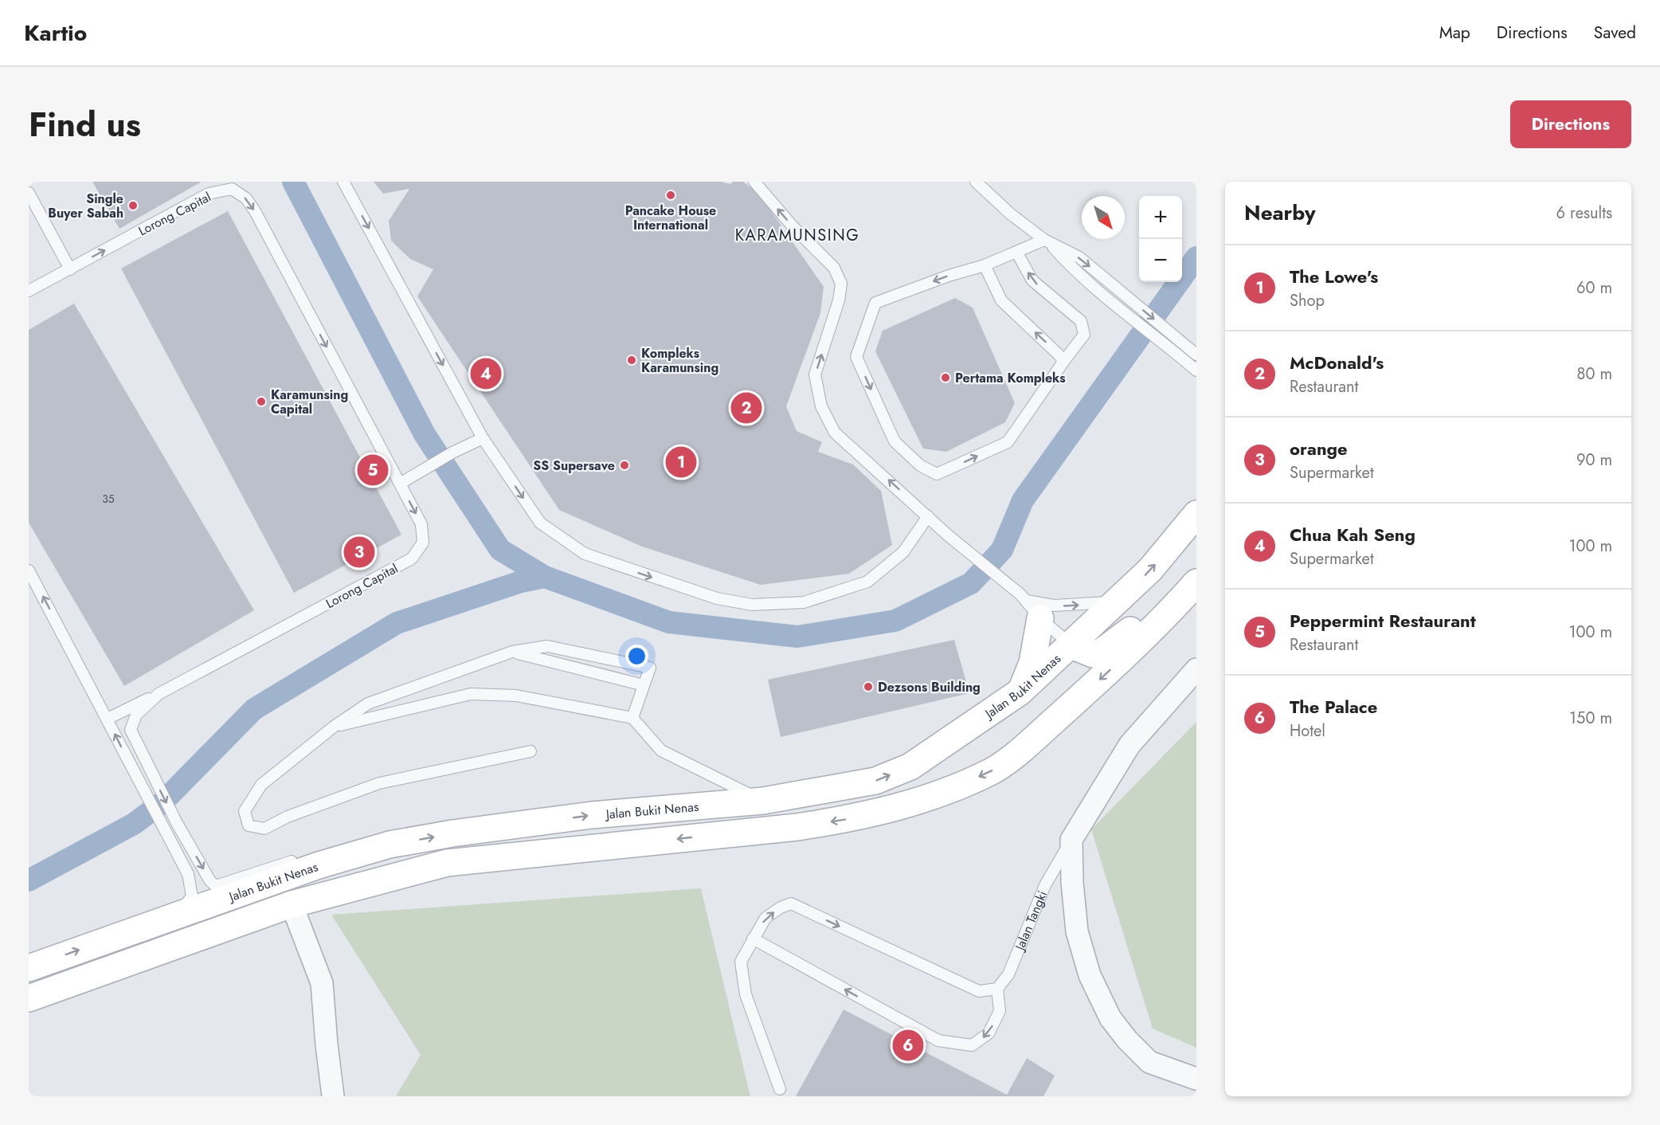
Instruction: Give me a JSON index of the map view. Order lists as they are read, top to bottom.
{
  "streets": {
    "main road": ["Jalan Bukit Nenas"],
    "street": ["Jalan Tangki"],
    "lane": ["Lorong Capital"]
  },
  "crossings": [
    ["Lorong Capital", "Jalan Bukit Nenas"]
  ],
  "districts": ["KARAMUNSING"],
  "places": [
    "Pancake House International",
    "Single Buyer Sabah",
    "Kompleks Karamunsing",
    "Pertama Kompleks",
    "Karamunsing Capital",
    "SS Supersave",
    "Dezsons Building"
  ],
  "house_numbers": ["35"],
  "north": "bottom right",
  "page": {
    "header": "Kartio",
    "nav": ["Map", "Directions", "Saved"],
    "title": "Find us",
    "buttons": "Directions",
    "heading": ["Nearby", "6 results"],
    "map_buttons": ["+", "−"],
    "list": [
      {
        "mark": "1",
        "name": "The Lowe's",
        "note": "Shop",
        "value": "60 m"
      },
      {
        "mark": "2",
        "name": "McDonald's",
        "note": "Restaurant",
        "value": "80 m"
      },
      {
        "mark": "3",
        "name": "orange",
        "note": "Supermarket",
        "value": "90 m"
      },
      {
        "mark": "4",
        "name": "Chua Kah Seng",
        "note": "Supermarket",
        "value": "100 m"
      },
      {
        "mark": "5",
        "name": "Peppermint Restaurant",
        "note": "Restaurant",
        "value": "100 m"
      },
      {
        "mark": "6",
        "name": "The Palace",
        "note": "Hotel",
        "value": "150 m"
      }
    ],
    "pins": [
      "4",
      "2",
      "1",
      "5",
      "3",
      "6"
    ]
  }
}
